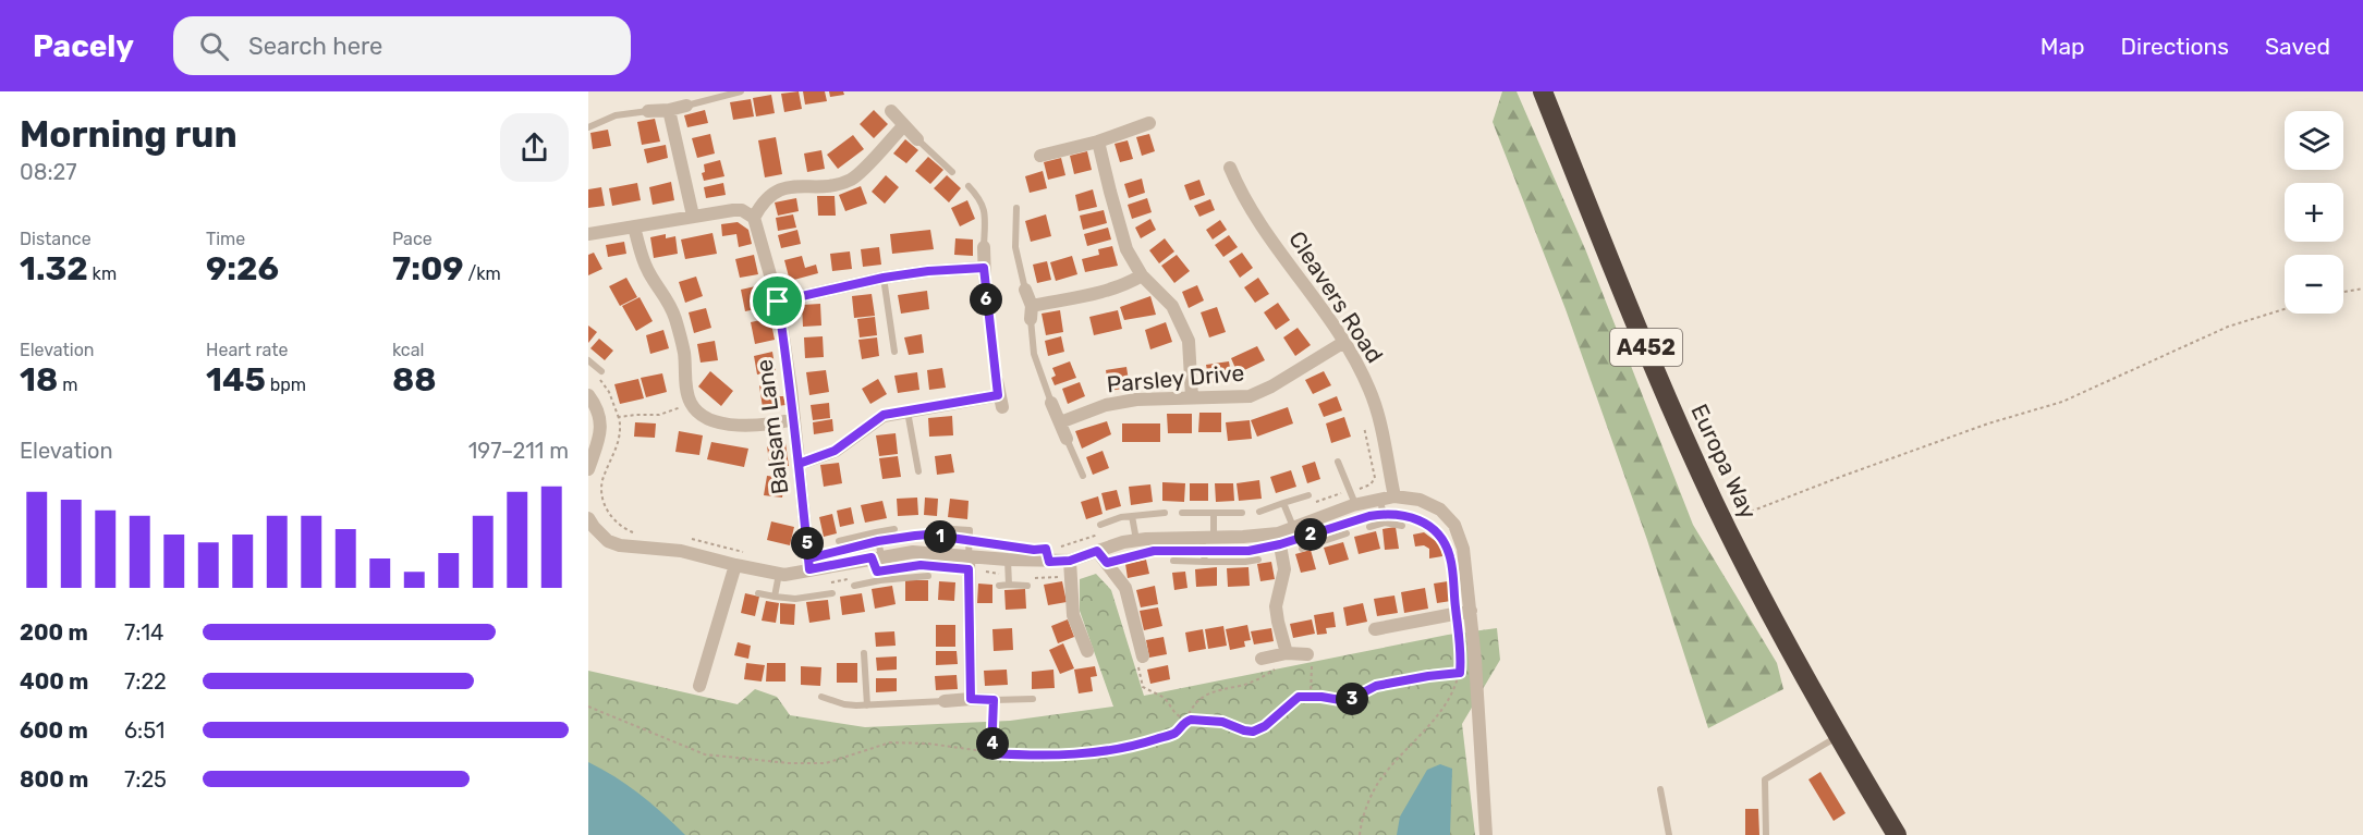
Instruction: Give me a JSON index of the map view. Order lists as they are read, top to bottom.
{
  "streets": {
    "highway": ["A452", "Europa Way"],
    "street": ["Cleavers Road", "Parsley Drive", "Balsam Lane"]
  },
  "crossings": [
    ["Cleavers Road", "Parsley Drive"]
  ],
  "page": {
    "header": "Pacely",
    "search": "Search here",
    "nav": ["Map", "Directions", "Saved"],
    "heading": ["Morning run", "08:27"],
    "map_buttons": ["+", "−"],
    "stats": [
      ["Distance", "1.32 km"],
      ["Time", "9:26"],
      ["Pace", "7:09 /km"],
      ["Elevation", "18 m"],
      ["Heart rate", "145 bpm"],
      ["kcal", "88"]
    ],
    "pins": [
      "6",
      "2",
      "1",
      "5",
      "3",
      "4"
    ],
    "chart": ["Elevation", "197–211 m"],
    "list": [
      {
        "name": "200 m",
        "note": "7:14"
      },
      {
        "name": "400 m",
        "note": "7:22"
      },
      {
        "name": "600 m",
        "note": "6:51"
      },
      {
        "name": "800 m",
        "note": "7:25"
      }
    ]
  }
}
